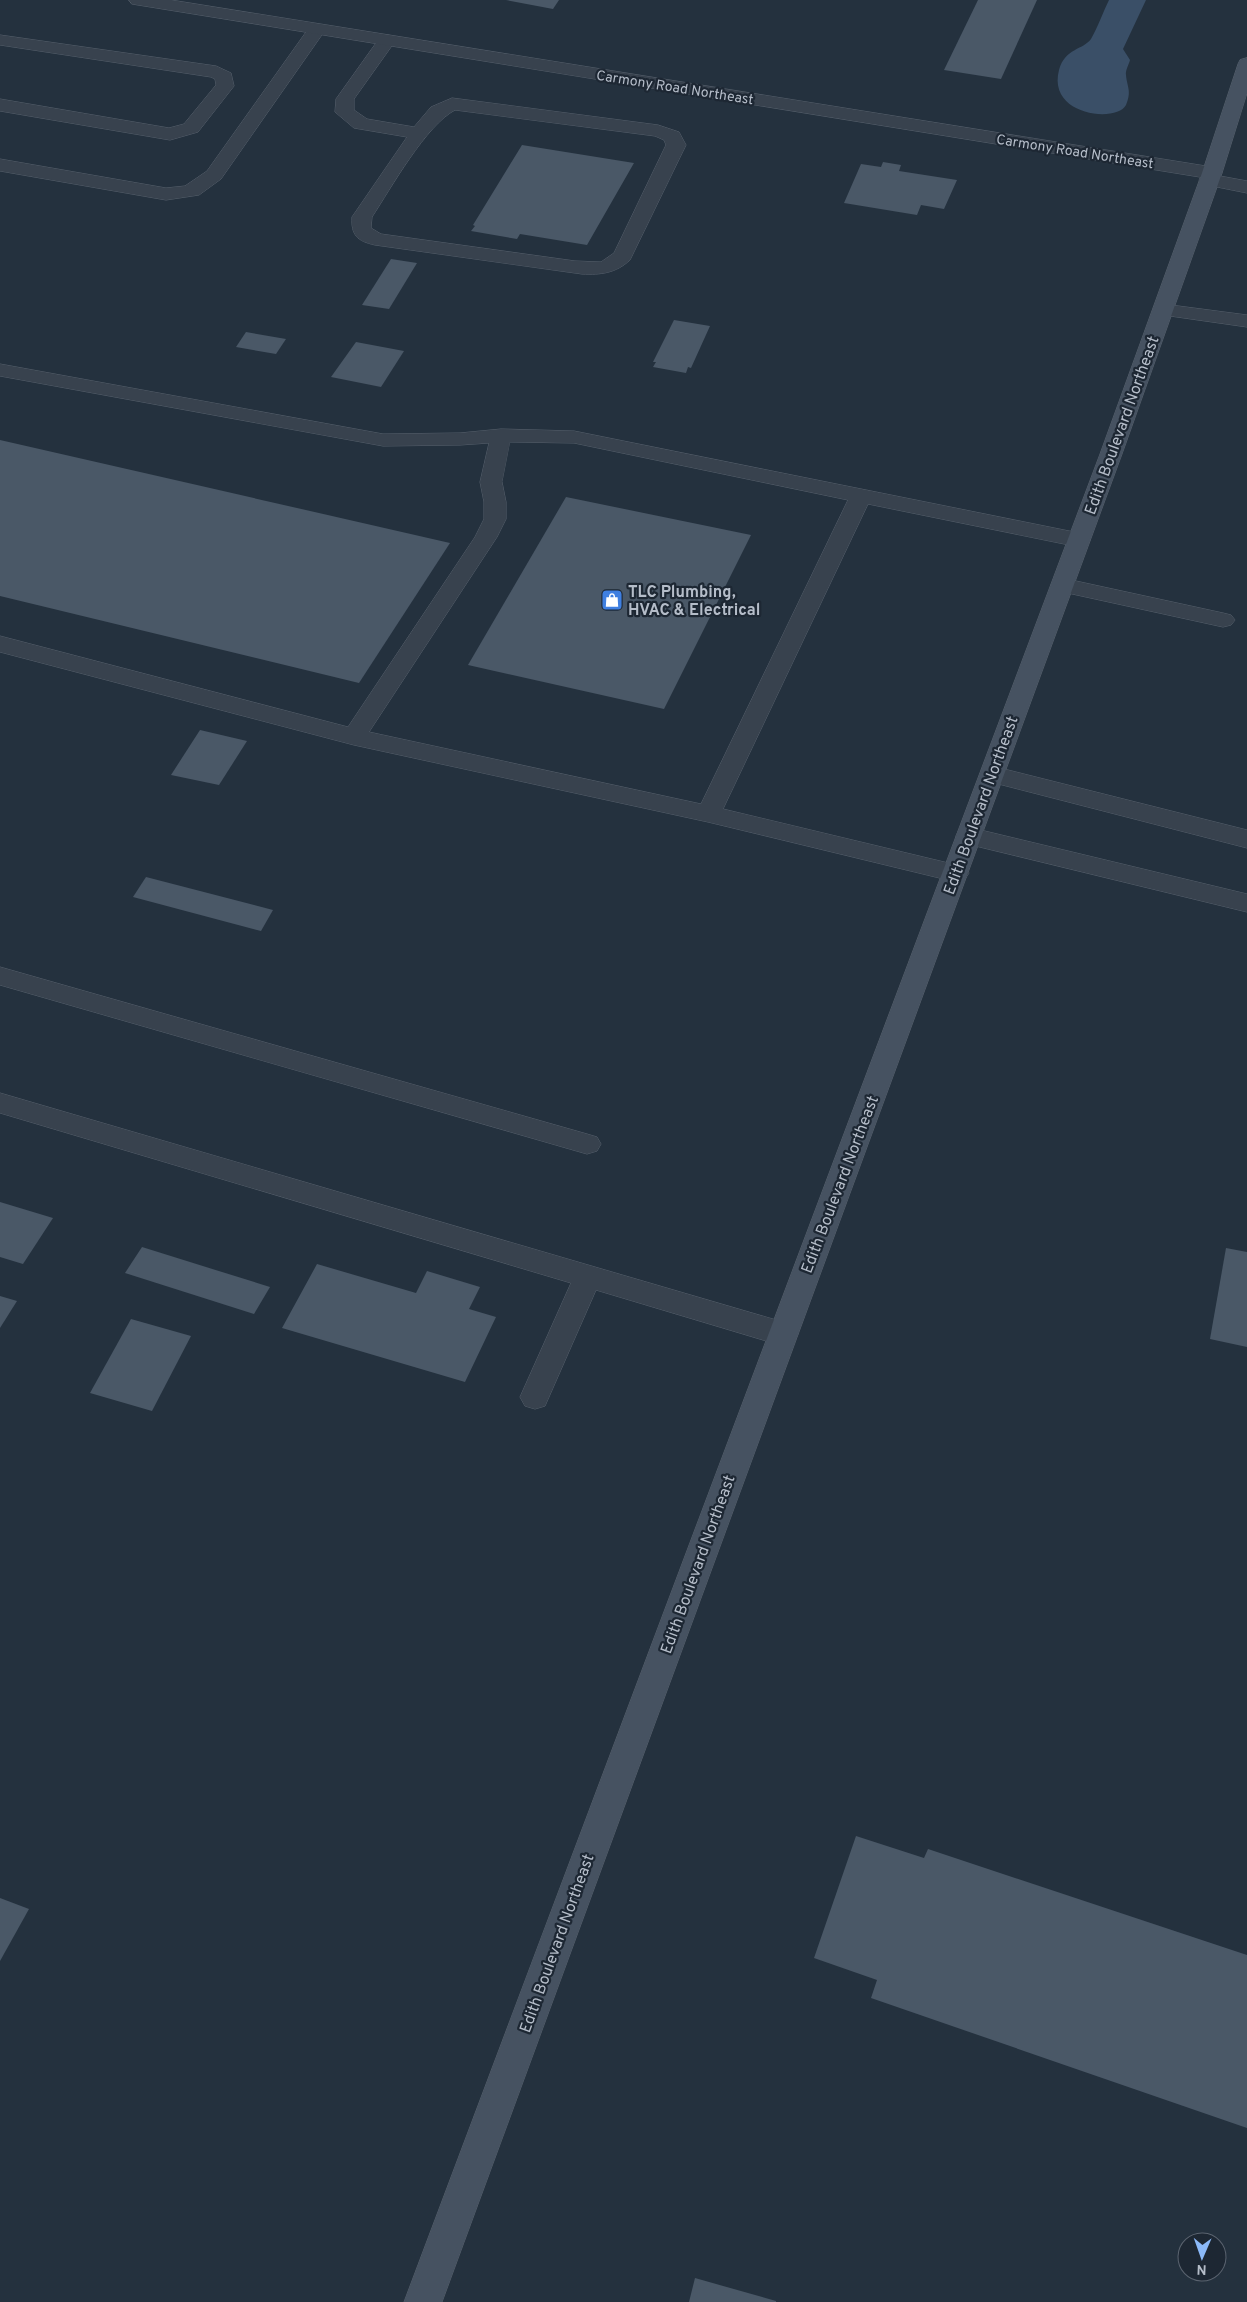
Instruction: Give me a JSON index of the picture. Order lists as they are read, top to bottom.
{
  "streets": {
    "street": ["Carmony Road Northeast", "Edith Boulevard Northeast"]
  },
  "crossings": [
    ["Carmony Road Northeast", "Edith Boulevard Northeast"]
  ],
  "places": {
    "shop": ["TLC Plumbing, HVAC & Electrical"]
  },
  "north": "bottom"
}
